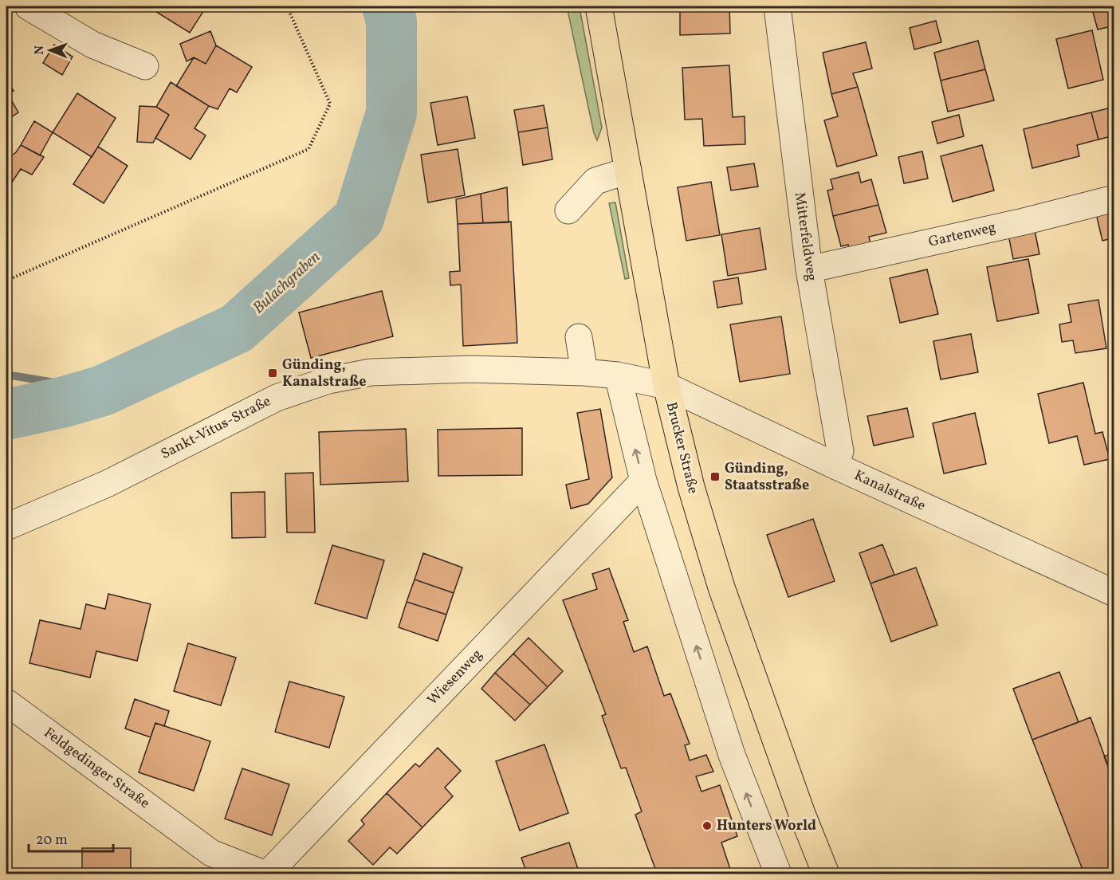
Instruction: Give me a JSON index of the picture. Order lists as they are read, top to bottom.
{
  "streets": {
    "main road": ["Brucker Straße"],
    "street": [
      "Gartenweg",
      "Mitterfeldweg",
      "Sankt-Vitus-Straße",
      "Kanalstraße",
      "Wiesenweg",
      "Feldgedinger Straße"
    ]
  },
  "crossings": [
    ["Gartenweg", "Mitterfeldweg"],
    ["Mitterfeldweg", "Kanalstraße"],
    ["Sankt-Vitus-Straße", "Brucker Straße"],
    ["Sankt-Vitus-Straße", "Kanalstraße"],
    ["Brucker Straße", "Kanalstraße"]
  ],
  "water": ["Bulachgraben"],
  "places": {
    "transit": ["Günding, Kanalstraße", "Günding, Staatsstraße"],
    "other": ["Hunters World"]
  },
  "scale_bar": "20 m",
  "north": "left"
}
